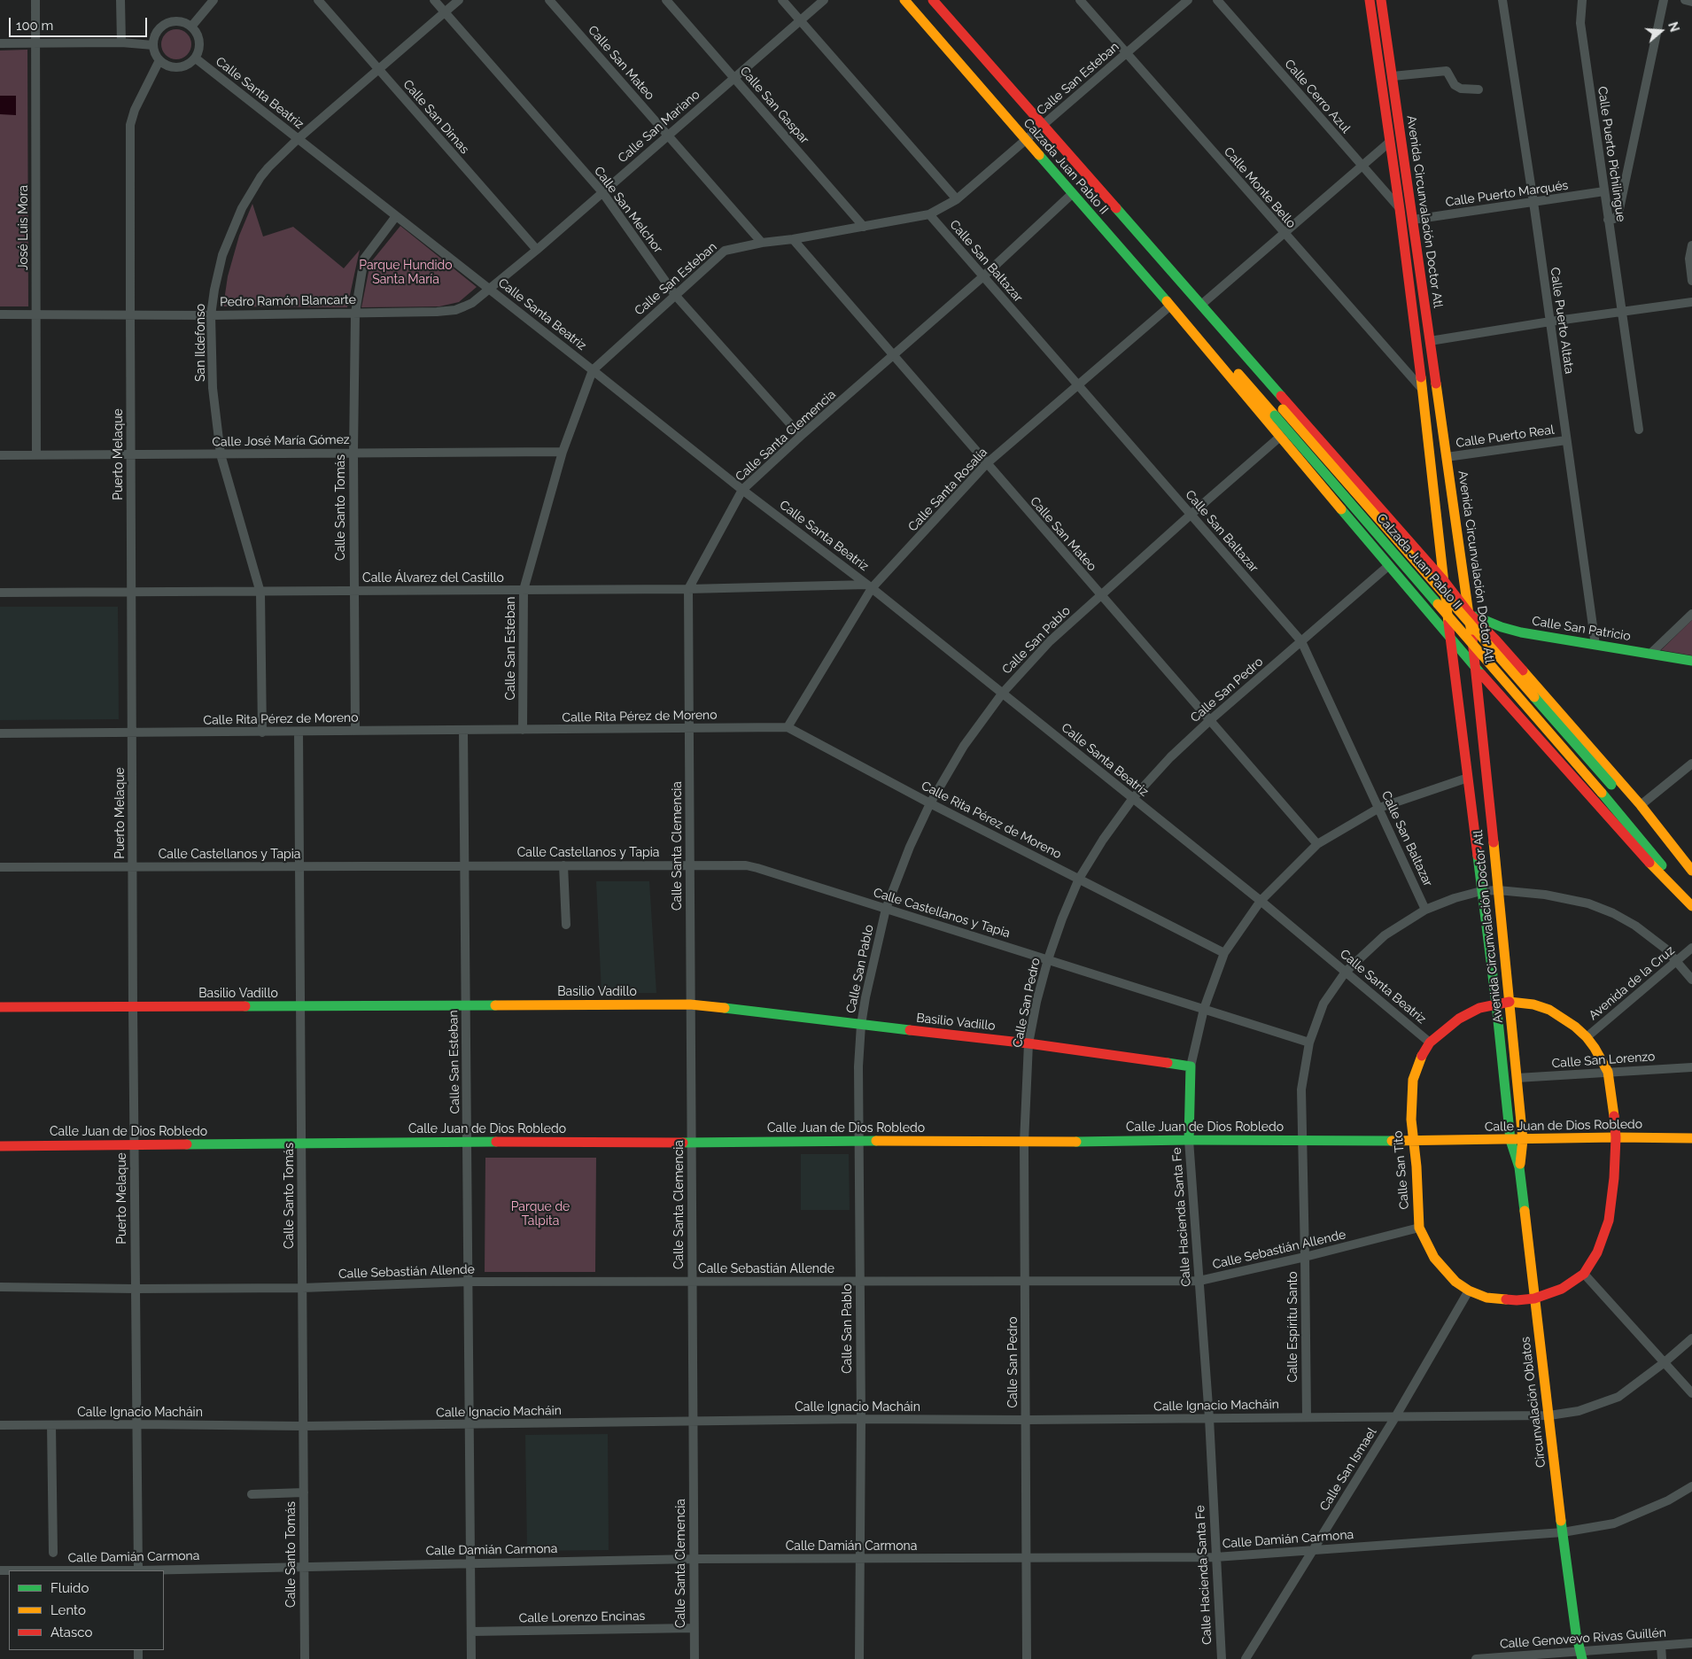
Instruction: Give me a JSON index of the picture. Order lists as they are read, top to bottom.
{
  "streets": {
    "street": [
      "Calle San Mateo",
      "Calle San Esteban",
      "Calle Santa Beatriz",
      "Calle Cerro Azul",
      "Calle San Gaspar",
      "Calle San Dimas",
      "Calle San Mariano",
      "Calle Puerto Pichilingue",
      "Calzada Juan Pablo II",
      "Calle Monte Bello",
      "Calle Puerto Marqués",
      "Calle San Melchor",
      "Avenida Circunvalación Doctor Atl",
      "José Luis Mora",
      "Calle San Baltazar",
      "Pedro Ramón Blancarte",
      "Calle Puerto Altata",
      "San Ildefonso",
      "Calle Santa Clemencia",
      "Calle Puerto Real",
      "Calle José María Gómez",
      "Puerto Melaque",
      "Calle Santa Rosalía",
      "Calle Santo Tomás",
      "Calle Álvarez del Castillo",
      "Calle San Patricio",
      "Calle San Pablo",
      "Calle San Pedro",
      "Calle Rita Pérez de Moreno",
      "Calle Castellanos y Tapia",
      "Avenida de la Cruz",
      "Basilio Vadillo",
      "Calle San Lorenzo",
      "Calle Juan de Dios Robledo",
      "Calle San Tito",
      "Calle Hacienda Santa Fe",
      "Calle Sebastián Allende",
      "Calle Espíritu Santo",
      "Circunvalación Oblatos",
      "Calle Ignacio Macháin",
      "Calle San Ismael",
      "Calle Damián Carmona",
      "Calle Lorenzo Encinas",
      "Calle Genovevo Rivas Guillén"
    ]
  },
  "crossings": [
    ["Calle San Mateo", "Calle San Esteban"],
    ["Calle San Mateo", "Calle San Mariano"],
    ["Calle San Mateo", "Calle Santa Clemencia"],
    ["Calle San Mateo", "Calle Santa Rosalía"],
    ["Calle San Mateo", "Calle San Pablo"],
    ["Calle San Mateo", "Calle San Pedro"],
    ["Calle San Mateo", "Calle Hacienda Santa Fe"],
    ["Calle San Esteban", "Calle Santa Beatriz"],
    ["Calle San Esteban", "Calle San Gaspar"],
    ["Calle San Esteban", "Calzada Juan Pablo II"],
    ["Calle San Esteban", "Calle Monte Bello"],
    ["Calle San Esteban", "Calle San Melchor"],
    ["Calle San Esteban", "Calle San Baltazar"],
    ["Calle San Esteban", "Calle José María Gómez"],
    ["Calle San Esteban", "Calle Álvarez del Castillo"],
    ["Calle San Esteban", "Calle Rita Pérez de Moreno"],
    ["Calle San Esteban", "Calle Castellanos y Tapia"],
    ["Calle San Esteban", "Basilio Vadillo"],
    ["Calle San Esteban", "Calle Juan de Dios Robledo"],
    ["Calle San Esteban", "Calle Sebastián Allende"],
    ["Calle San Esteban", "Calle Ignacio Macháin"],
    ["Calle San Esteban", "Calle Damián Carmona"],
    ["Calle San Esteban", "Calle Lorenzo Encinas"],
    ["Calle Santa Beatriz", "Calle San Mariano"],
    ["Calle Santa Beatriz", "Pedro Ramón Blancarte"],
    ["Calle Santa Beatriz", "San Ildefonso"],
    ["Calle Santa Beatriz", "Calle Santa Clemencia"],
    ["Calle Santa Beatriz", "Puerto Melaque"],
    ["Calle Santa Beatriz", "Calle Santa Rosalía"],
    ["Calle Santa Beatriz", "Calle Santo Tomás"],
    ["Calle Santa Beatriz", "Calle Álvarez del Castillo"],
    ["Calle Santa Beatriz", "Calle San Pablo"],
    ["Calle Santa Beatriz", "Calle San Pedro"],
    ["Calle Santa Beatriz", "Calle San Tito"],
    ["Calle Santa Beatriz", "Calle Hacienda Santa Fe"],
    ["Calle Santa Beatriz", "Calle Espíritu Santo"],
    ["Calle Cerro Azul", "Avenida Circunvalación Doctor Atl"],
    ["Calle San Gaspar", "Calle San Mariano"],
    ["Calle San Dimas", "Calle San Mariano"],
    ["Calle San Dimas", "San Ildefonso"],
    ["Calle San Mariano", "Calle San Melchor"],
    ["Calle San Mariano", "Calle San Baltazar"],
    ["Calle San Mariano", "Pedro Ramón Blancarte"],
    ["Calle Puerto Pichilingue", "Calle Puerto Marqués"],
    ["Calzada Juan Pablo II", "Avenida Circunvalación Doctor Atl"],
    ["Calzada Juan Pablo II", "Calle Santa Clemencia"],
    ["Calzada Juan Pablo II", "Calle Santa Rosalía"],
    ["Calzada Juan Pablo II", "Calle San Patricio"],
    ["Calzada Juan Pablo II", "Calle San Pablo"],
    ["Calzada Juan Pablo II", "Calle San Pedro"],
    ["Calle Monte Bello", "Avenida Circunvalación Doctor Atl"],
    ["Calle Puerto Marqués", "Avenida Circunvalación Doctor Atl"],
    ["Calle Puerto Marqués", "Calle Puerto Altata"],
    ["Calle San Melchor", "San Ildefonso"],
    ["Calle San Melchor", "Calle Santa Clemencia"],
    ["Avenida Circunvalación Doctor Atl", "Calle Puerto Real"],
    ["Avenida Circunvalación Doctor Atl", "Calle San Patricio"],
    ["Avenida Circunvalación Doctor Atl", "Calle San Lorenzo"],
    ["Avenida Circunvalación Doctor Atl", "Calle Juan de Dios Robledo"],
    ["Avenida Circunvalación Doctor Atl", "Calle San Tito"],
    ["Avenida Circunvalación Doctor Atl", "Calle Hacienda Santa Fe"],
    ["Avenida Circunvalación Doctor Atl", "Calle Espíritu Santo"],
    ["Avenida Circunvalación Doctor Atl", "Circunvalación Oblatos"],
    ["José Luis Mora", "Pedro Ramón Blancarte"],
    ["José Luis Mora", "Calle José María Gómez"],
    ["Calle San Baltazar", "Calle Santa Clemencia"],
    ["Calle San Baltazar", "Calle Santa Rosalía"],
    ["Calle San Baltazar", "Calle San Pablo"],
    ["Calle San Baltazar", "Calle San Pedro"],
    ["Calle San Baltazar", "Calle Hacienda Santa Fe"],
    ["Calle San Baltazar", "Calle Espíritu Santo"],
    ["Pedro Ramón Blancarte", "San Ildefonso"],
    ["Pedro Ramón Blancarte", "Puerto Melaque"],
    ["Pedro Ramón Blancarte", "Calle Santo Tomás"],
    ["Calle Puerto Altata", "Calle Puerto Real"],
    ["Calle Puerto Altata", "Calle San Patricio"],
    ["San Ildefonso", "Calle José María Gómez"],
    ["San Ildefonso", "Calle Álvarez del Castillo"],
    ["San Ildefonso", "Calle Rita Pérez de Moreno"],
    ["Calle Santa Clemencia", "Calle Álvarez del Castillo"],
    ["Calle Santa Clemencia", "Calle Rita Pérez de Moreno"],
    ["Calle Santa Clemencia", "Calle Castellanos y Tapia"],
    ["Calle Santa Clemencia", "Basilio Vadillo"],
    ["Calle Santa Clemencia", "Calle Juan de Dios Robledo"],
    ["Calle Santa Clemencia", "Calle Sebastián Allende"],
    ["Calle Santa Clemencia", "Calle Ignacio Macháin"],
    ["Calle Santa Clemencia", "Calle Damián Carmona"],
    ["Calle Santa Clemencia", "Calle Lorenzo Encinas"],
    ["Calle José María Gómez", "Puerto Melaque"],
    ["Calle José María Gómez", "Calle Santo Tomás"],
    ["Puerto Melaque", "Calle Álvarez del Castillo"],
    ["Puerto Melaque", "Calle Rita Pérez de Moreno"],
    ["Puerto Melaque", "Calle Castellanos y Tapia"],
    ["Puerto Melaque", "Basilio Vadillo"],
    ["Puerto Melaque", "Calle Juan de Dios Robledo"],
    ["Puerto Melaque", "Calle Sebastián Allende"],
    ["Puerto Melaque", "Calle Ignacio Macháin"],
    ["Puerto Melaque", "Calle Damián Carmona"],
    ["Calle Santa Rosalía", "Calle Álvarez del Castillo"],
    ["Calle Santa Rosalía", "Calle Rita Pérez de Moreno"],
    ["Calle Santo Tomás", "Calle Álvarez del Castillo"],
    ["Calle Santo Tomás", "Calle Rita Pérez de Moreno"],
    ["Calle Santo Tomás", "Calle Castellanos y Tapia"],
    ["Calle Santo Tomás", "Basilio Vadillo"],
    ["Calle Santo Tomás", "Calle Juan de Dios Robledo"],
    ["Calle Santo Tomás", "Calle Sebastián Allende"],
    ["Calle Santo Tomás", "Calle Ignacio Macháin"],
    ["Calle Santo Tomás", "Calle Damián Carmona"],
    ["Calle San Pablo", "Calle Rita Pérez de Moreno"],
    ["Calle San Pablo", "Calle Castellanos y Tapia"],
    ["Calle San Pablo", "Basilio Vadillo"],
    ["Calle San Pablo", "Calle Juan de Dios Robledo"],
    ["Calle San Pablo", "Calle Sebastián Allende"],
    ["Calle San Pablo", "Calle Ignacio Macháin"],
    ["Calle San Pablo", "Calle Damián Carmona"],
    ["Calle San Pedro", "Calle Rita Pérez de Moreno"],
    ["Calle San Pedro", "Calle Castellanos y Tapia"],
    ["Calle San Pedro", "Basilio Vadillo"],
    ["Calle San Pedro", "Calle Juan de Dios Robledo"],
    ["Calle San Pedro", "Calle Sebastián Allende"],
    ["Calle San Pedro", "Calle Ignacio Macháin"],
    ["Calle San Pedro", "Calle Damián Carmona"],
    ["Calle Rita Pérez de Moreno", "Calle Hacienda Santa Fe"],
    ["Calle Castellanos y Tapia", "Calle Hacienda Santa Fe"],
    ["Calle Castellanos y Tapia", "Calle Espíritu Santo"],
    ["Avenida de la Cruz", "Calle San Tito"],
    ["Avenida de la Cruz", "Calle Espíritu Santo"],
    ["Basilio Vadillo", "Calle Hacienda Santa Fe"],
    ["Calle San Lorenzo", "Calle San Tito"],
    ["Calle Juan de Dios Robledo", "Calle San Tito"],
    ["Calle Juan de Dios Robledo", "Calle Hacienda Santa Fe"],
    ["Calle Juan de Dios Robledo", "Calle Espíritu Santo"],
    ["Calle Juan de Dios Robledo", "Circunvalación Oblatos"],
    ["Calle San Tito", "Calle Sebastián Allende"],
    ["Calle San Tito", "Circunvalación Oblatos"],
    ["Calle San Tito", "Calle San Ismael"],
    ["Calle Hacienda Santa Fe", "Calle Sebastián Allende"],
    ["Calle Hacienda Santa Fe", "Calle Ignacio Macháin"],
    ["Calle Hacienda Santa Fe", "Calle Damián Carmona"],
    ["Calle Sebastián Allende", "Calle Espíritu Santo"],
    ["Calle Espíritu Santo", "Calle Ignacio Macháin"],
    ["Circunvalación Oblatos", "Calle Ignacio Macháin"],
    ["Circunvalación Oblatos", "Calle Damián Carmona"],
    ["Circunvalación Oblatos", "Calle Genovevo Rivas Guillén"],
    ["Calle Ignacio Macháin", "Calle San Ismael"],
    ["Calle San Ismael", "Calle Damián Carmona"]
  ],
  "parks": ["Parque Hundido Santa María", "Parque de Talpita"],
  "legend": ["Fluido", "Lento", "Atasco"],
  "scale_bar": "100 m",
  "north": "right"
}
